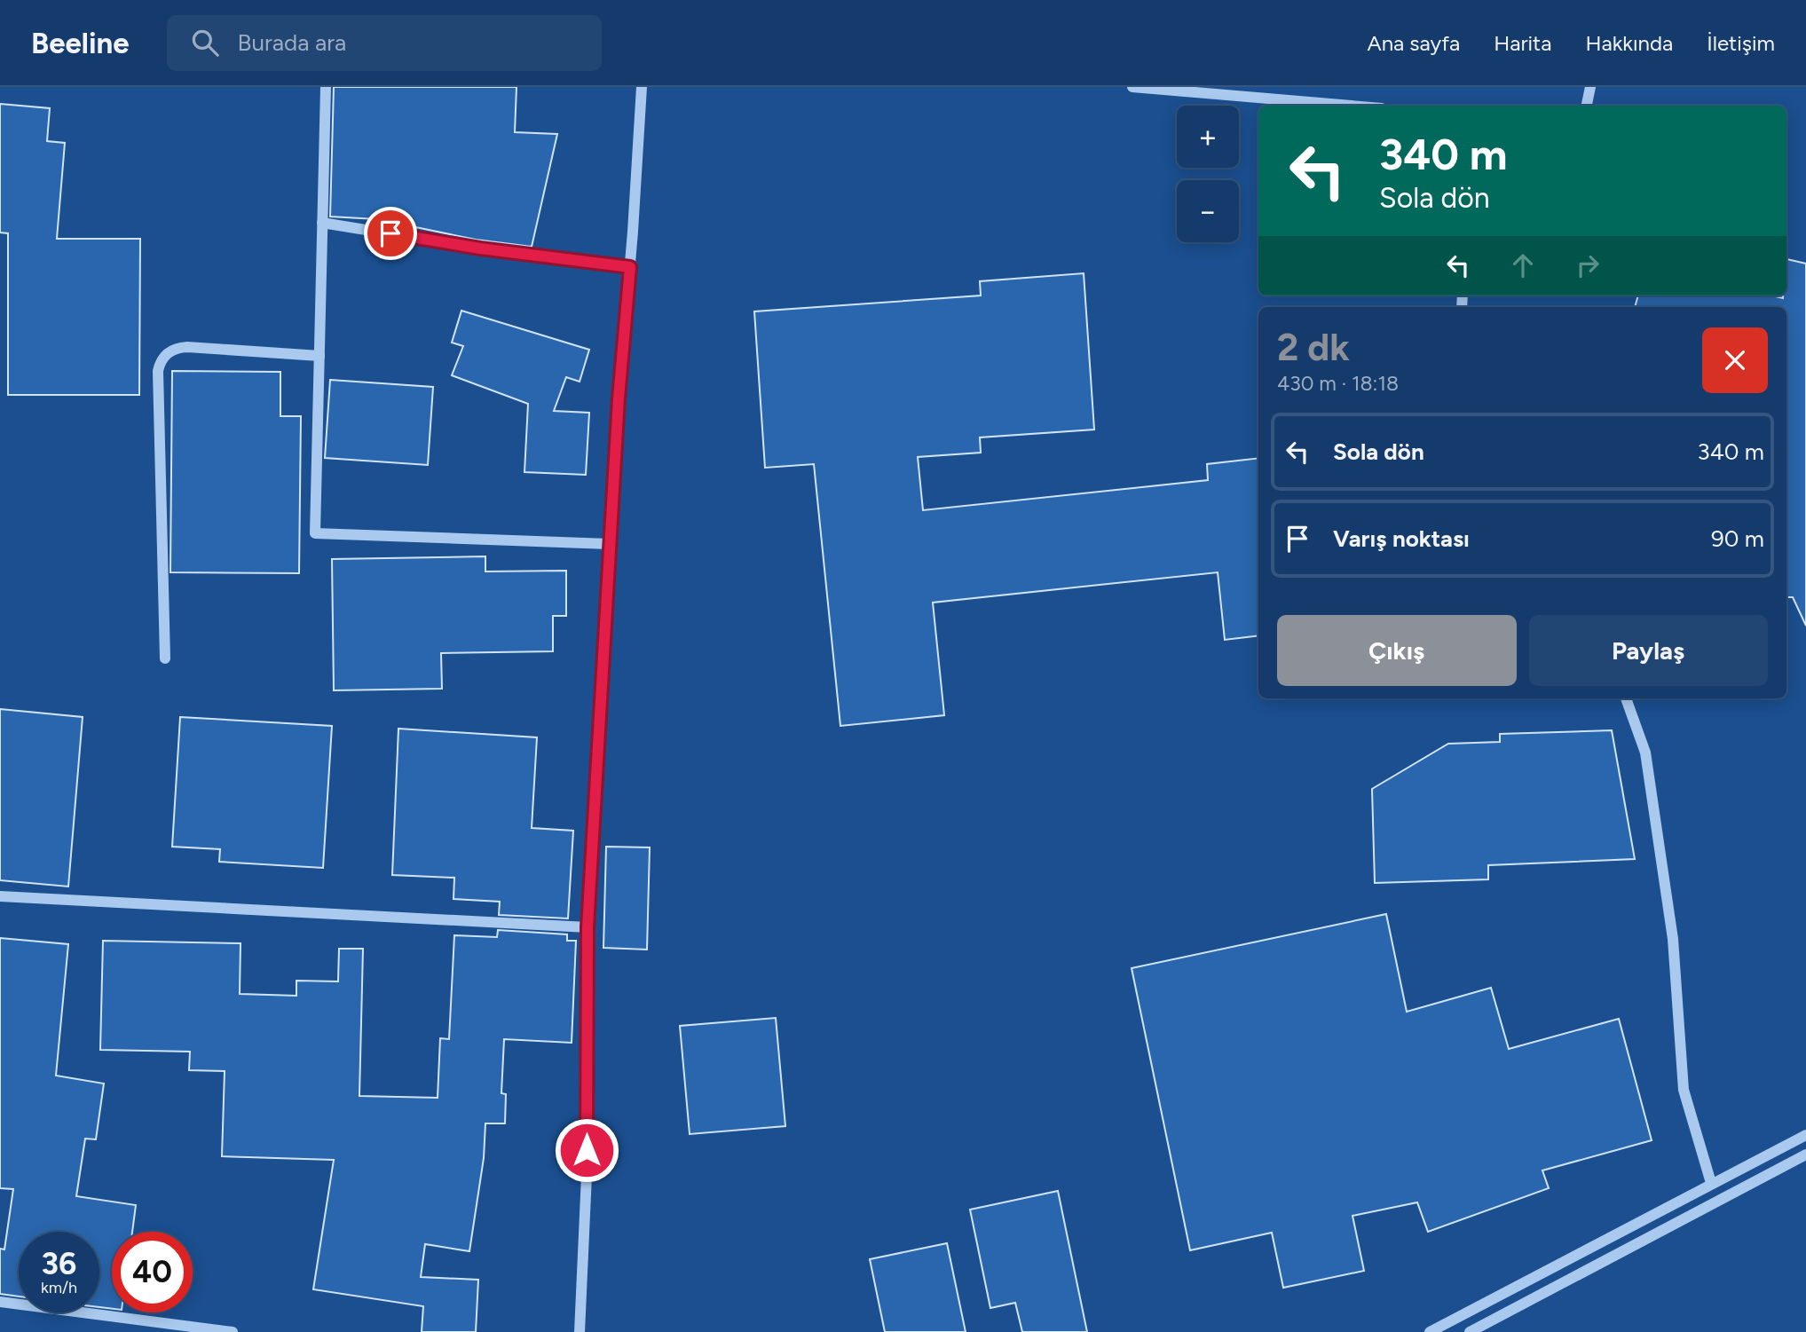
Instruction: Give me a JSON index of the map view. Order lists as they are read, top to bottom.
{
  "page": {
    "header": "Beeline",
    "search": "Burada ara",
    "nav": [
      "Ana sayfa",
      "Harita",
      "Hakkında",
      "İletişim"
    ],
    "map_buttons": ["+", "−"],
    "turn": ["340 m", "Sola dön"],
    "heading": ["2 dk", "430 m · 18:18"],
    "list": [
      {
        "name": "Sola dön",
        "value": "340 m"
      },
      {
        "name": "Varış noktası",
        "value": "90 m"
      }
    ],
    "buttons": ["Çıkış", "Paylaş"],
    "speed": "36 km/h",
    "limit": "40"
  }
}
